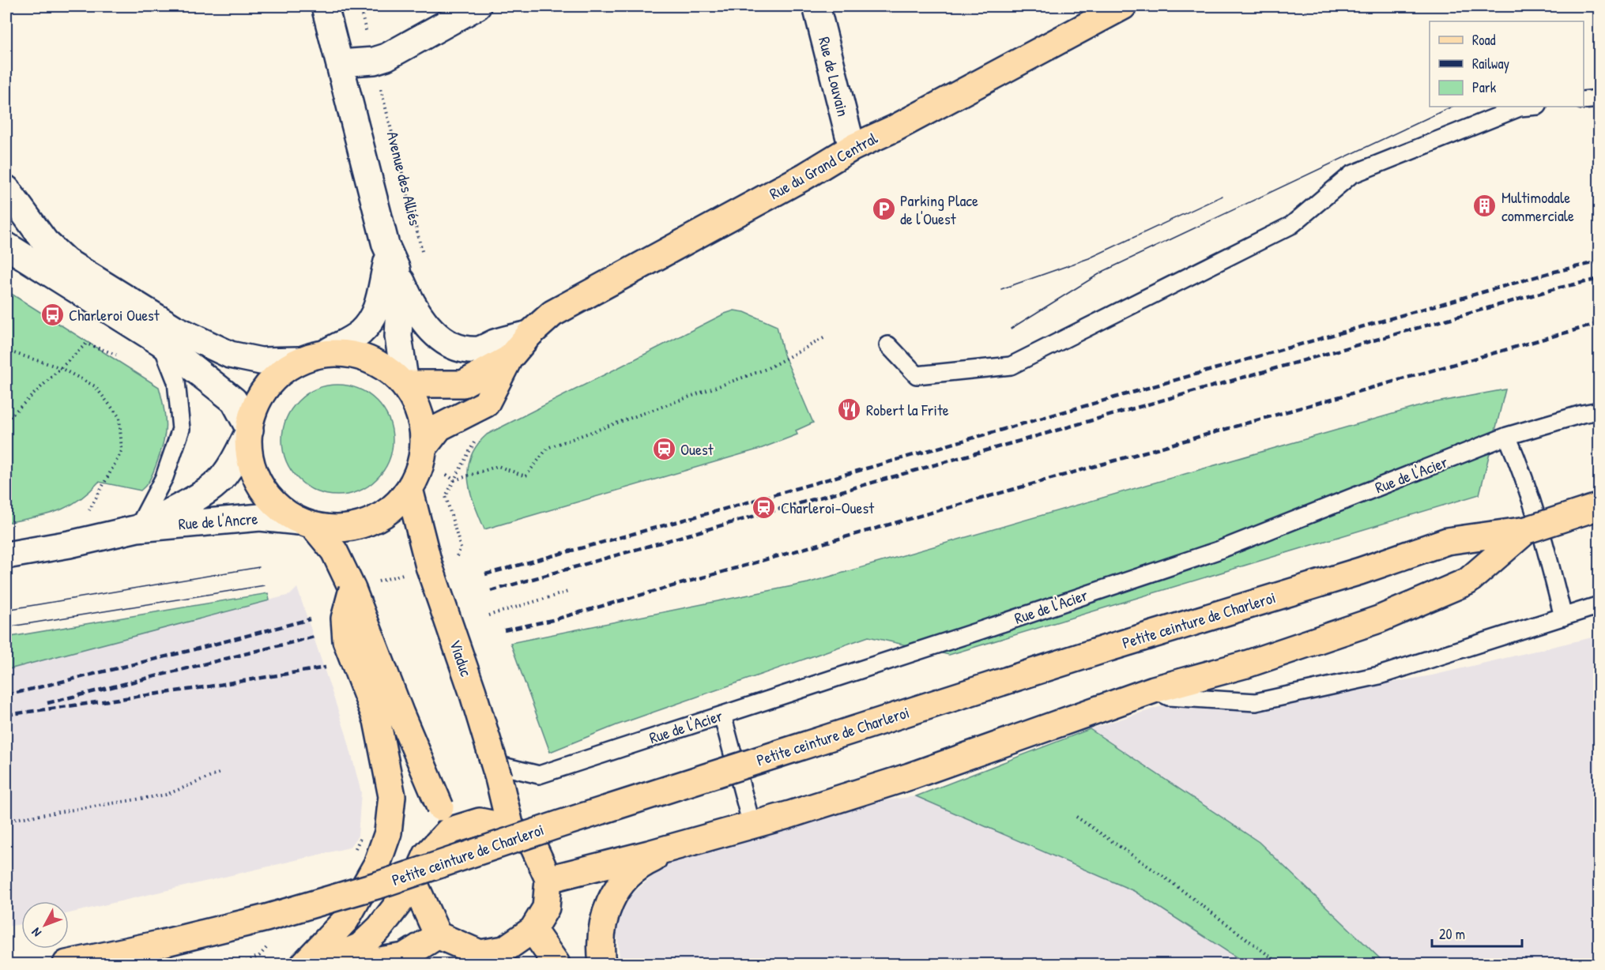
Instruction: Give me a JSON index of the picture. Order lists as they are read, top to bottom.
{
  "streets": {
    "main road": ["Rue du Grand Central", "Petite ceinture de Charleroi", "Viaduc"],
    "street": ["Rue de Louvain", "Rue de l'Ancre"],
    "lane": ["Rue de l'Acier"],
    "path": ["Avenue des Alliés"]
  },
  "crossings": [
    ["Rue de Louvain", "Rue du Grand Central"],
    ["Rue de l'Acier", "Viaduc"]
  ],
  "places": {
    "building": ["Multimodale commerciale"],
    "parking": ["Parking Place de l'Ouest"],
    "bus stop": ["Charleroi Ouest"],
    "restaurant": ["Robert la Frite"],
    "station": ["Ouest", "Charleroi-Ouest"]
  },
  "legend": ["Road", "Railway", "Park"],
  "scale_bar": "20 m",
  "north": "bottom left"
}
